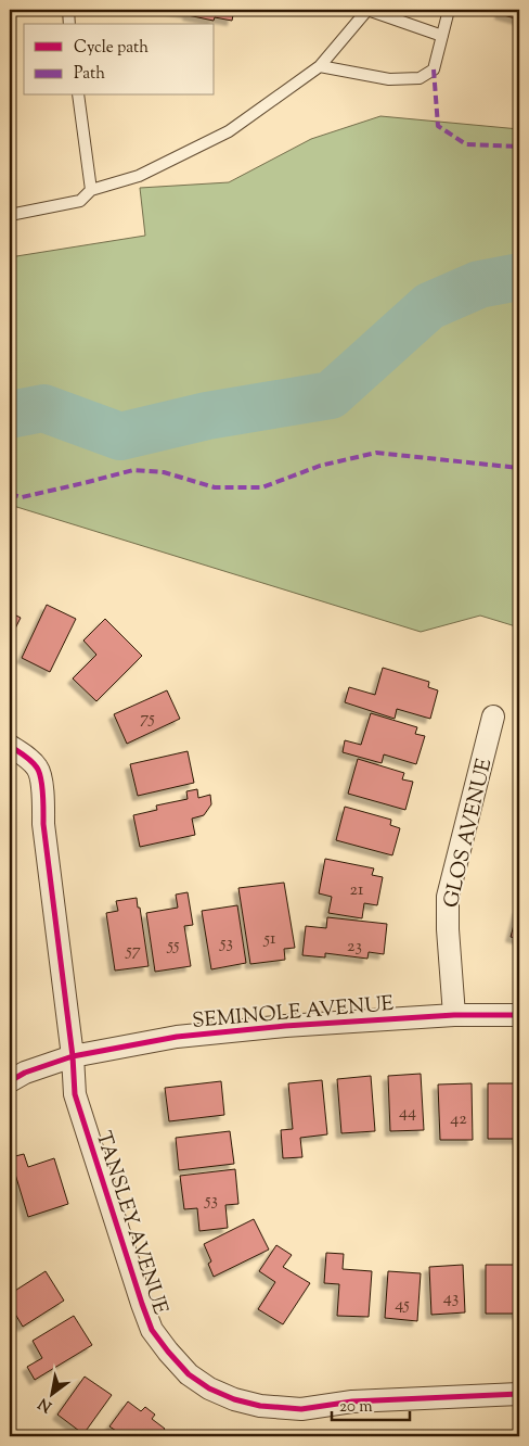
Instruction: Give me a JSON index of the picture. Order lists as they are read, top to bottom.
{
  "streets": {
    "street": ["GLOS AVENUE", "SEMINOLE AVENUE", "TANSLEY AVENUE"]
  },
  "crossings": [
    ["GLOS AVENUE", "SEMINOLE AVENUE"],
    ["SEMINOLE AVENUE", "TANSLEY AVENUE"]
  ],
  "house_numbers": [
    "75",
    "21",
    "51",
    "53",
    "55",
    "23",
    "57",
    "44",
    "42",
    "53",
    "43",
    "45"
  ],
  "legend": ["Cycle path", "Path"],
  "scale_bar": "20 m",
  "north": "bottom left"
}
